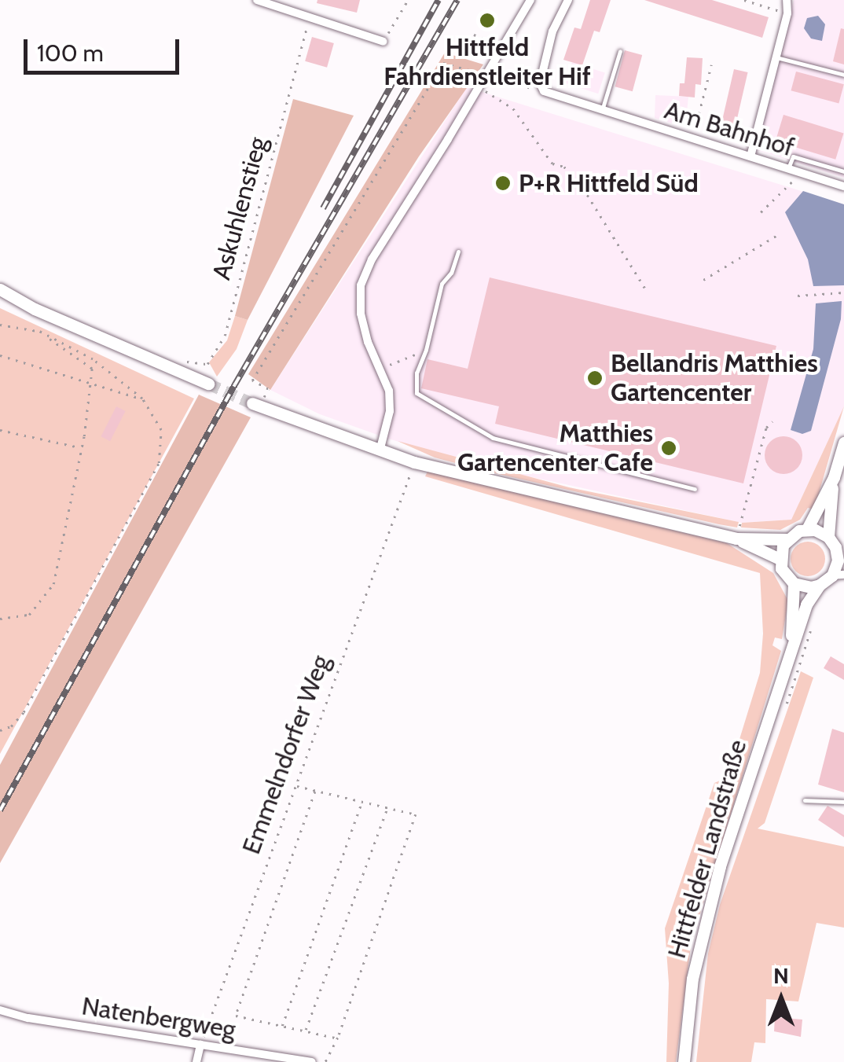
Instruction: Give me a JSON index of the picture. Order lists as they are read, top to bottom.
{
  "streets": {
    "main road": ["Hittfelder Landstraße"],
    "street": ["Am Bahnhof", "Natenbergweg"],
    "path": ["Askuhlenstieg", "Emmelndorfer Weg"]
  },
  "crossings": [
    ["Emmelndorfer Weg", "Natenbergweg"]
  ],
  "places": [
    "Hittfeld Fahrdienstleiter Hif",
    "P+R Hittfeld Süd",
    "Bellandris Matthies Gartencenter",
    "Matthies Gartencenter Cafe"
  ],
  "scale_bar": "100 m",
  "north": "top"
}
